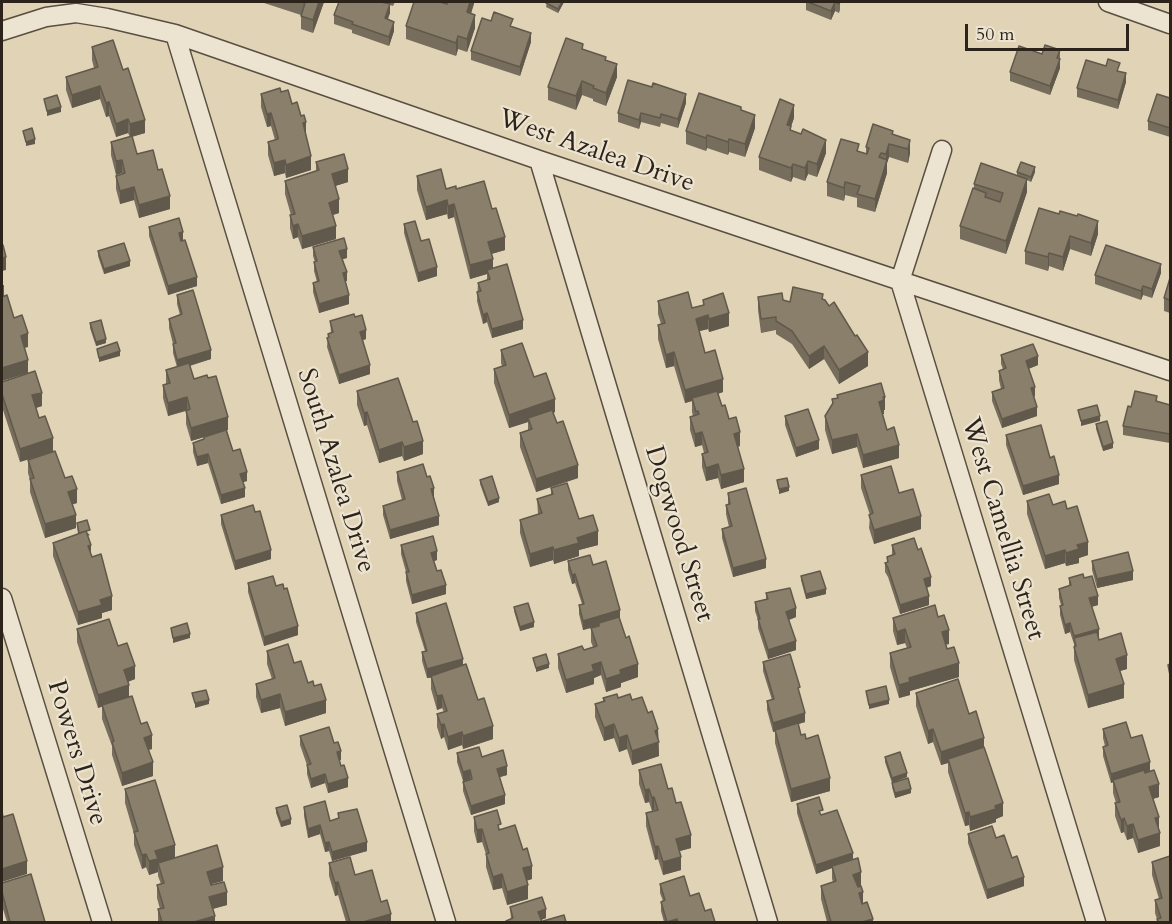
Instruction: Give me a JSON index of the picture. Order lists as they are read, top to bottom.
{
  "streets": {
    "street": [
      "West Azalea Drive",
      "South Azalea Drive",
      "West Camellia Street",
      "Dogwood Street",
      "Powers Drive"
    ]
  },
  "crossings": [
    ["West Azalea Drive", "South Azalea Drive"],
    ["West Azalea Drive", "West Camellia Street"],
    ["West Azalea Drive", "Dogwood Street"]
  ],
  "scale_bar": "50 m"
}
